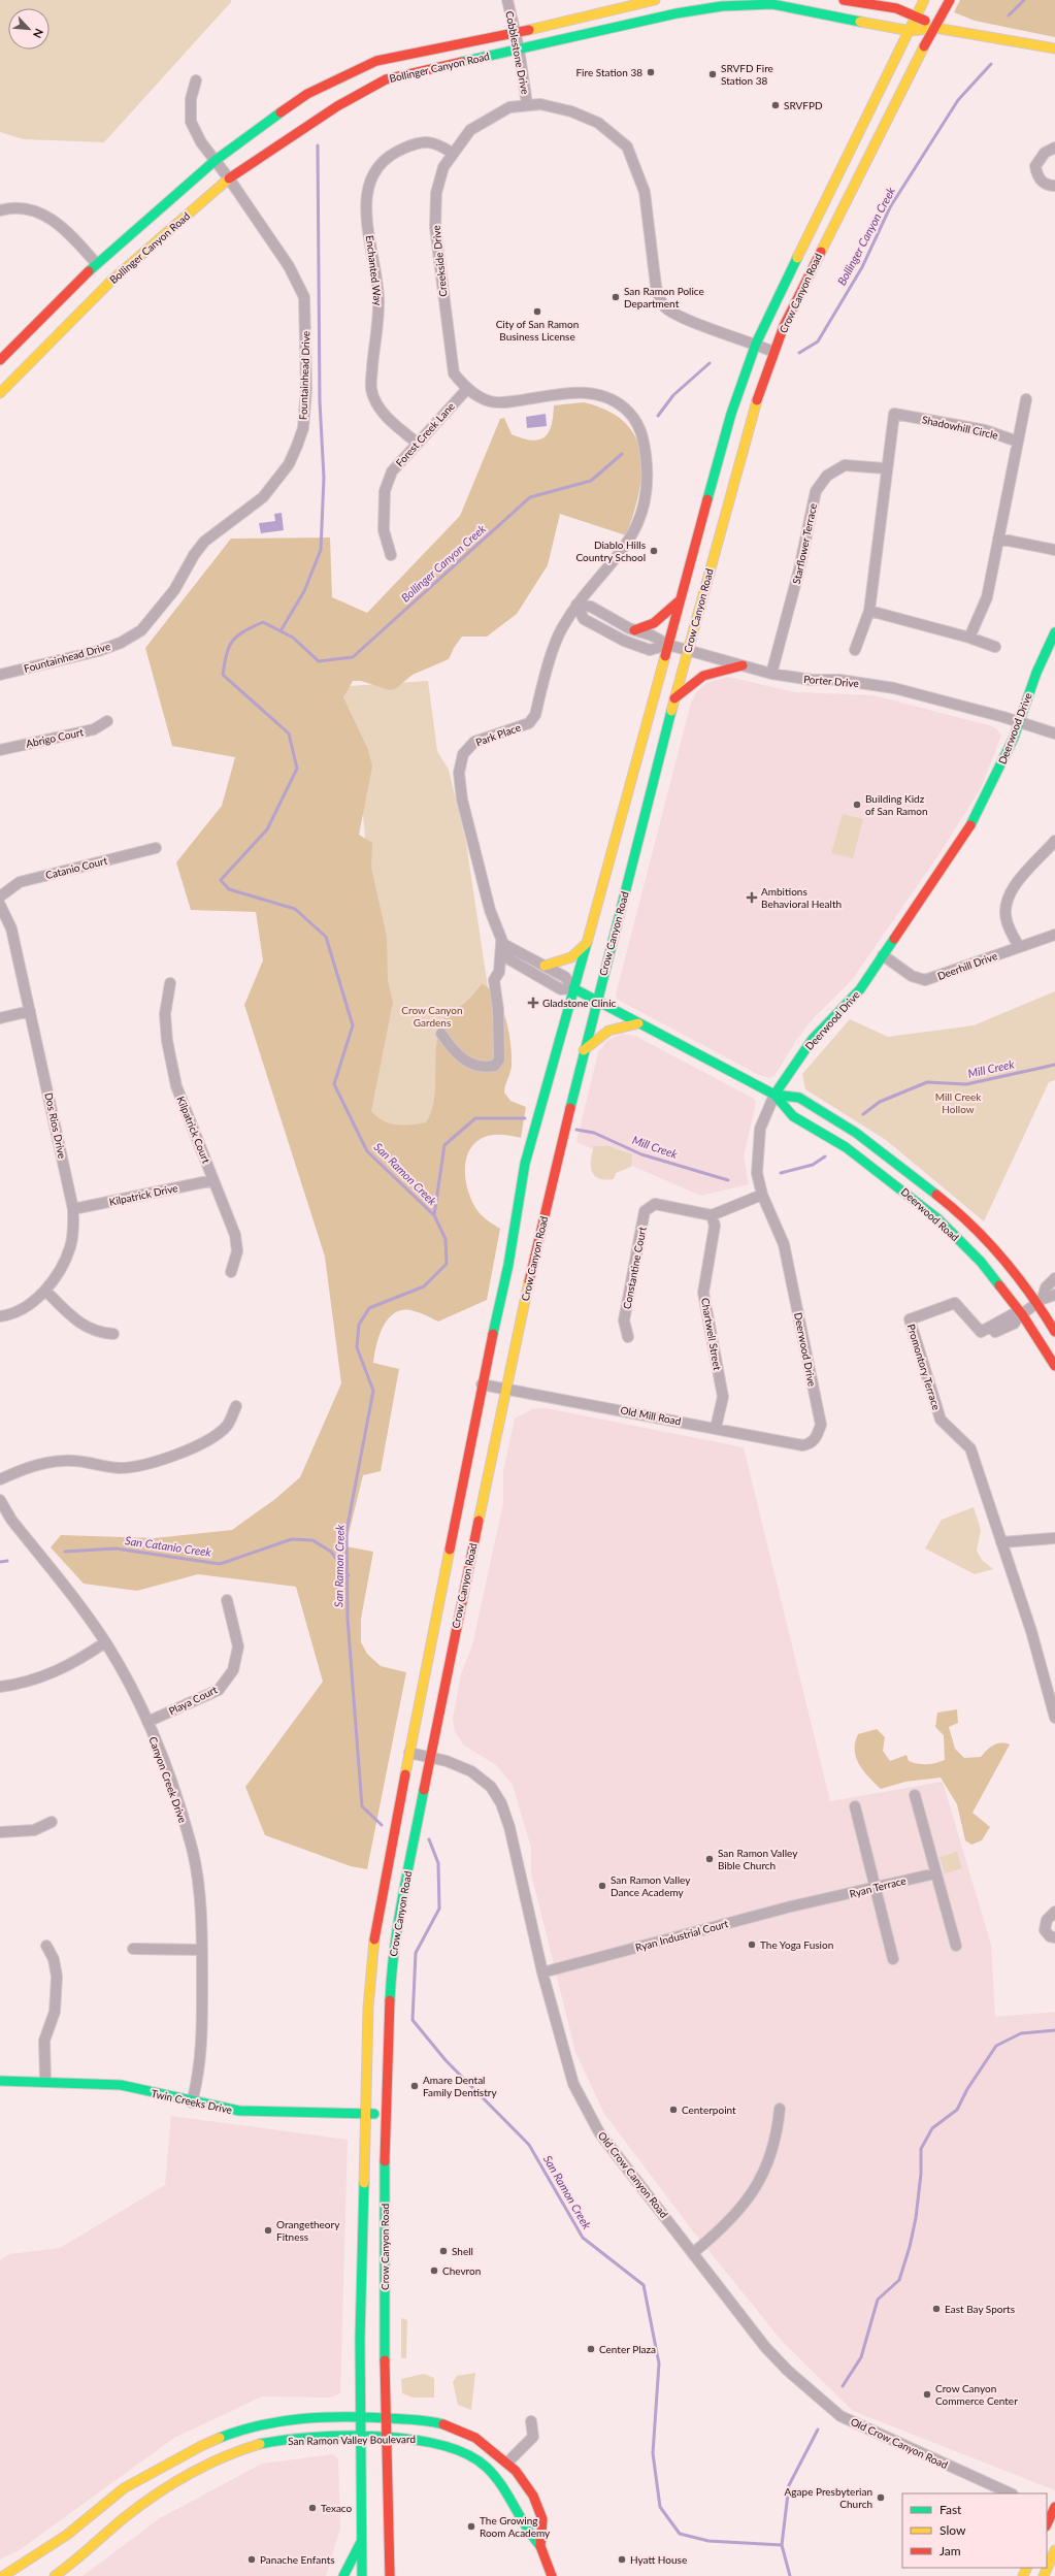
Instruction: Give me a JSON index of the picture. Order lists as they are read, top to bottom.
{
  "streets": {
    "main road": [
      "Bollinger Canyon Road",
      "Crow Canyon Road",
      "Deerwood Drive",
      "Deerwood Road",
      "Twin Creeks Drive",
      "San Ramon Valley Boulevard"
    ],
    "street": [
      "Cobblestone Drive",
      "Creekside Drive",
      "Enchanted Way",
      "Fountainhead Drive",
      "Shadowhill Circle",
      "Forest Creek Lane",
      "Starflower Terrace",
      "Porter Drive",
      "Park Place",
      "Abrigo Court",
      "Catanio Court",
      "Deerhill Drive",
      "Dos Rios Drive",
      "Kilpatrick Court",
      "Kilpatrick Drive",
      "Constantine Court",
      "Chartwell Street",
      "Promontory Terrace",
      "Old Mill Road",
      "Playa Court",
      "Canyon Creek Drive",
      "Ryan Terrace",
      "Ryan Industrial Court",
      "Old Crow Canyon Road"
    ]
  },
  "crossings": [
    ["Cobblestone Drive", "Bollinger Canyon Road"],
    ["Cobblestone Drive", "Creekside Drive"],
    ["Bollinger Canyon Road", "Crow Canyon Road"],
    ["Bollinger Canyon Road", "Fountainhead Drive"],
    ["Creekside Drive", "Enchanted Way"],
    ["Creekside Drive", "Crow Canyon Road"],
    ["Creekside Drive", "Forest Creek Lane"],
    ["Creekside Drive", "Park Place"],
    ["Enchanted Way", "Forest Creek Lane"],
    ["Crow Canyon Road", "Porter Drive"],
    ["Crow Canyon Road", "Park Place"],
    ["Crow Canyon Road", "Deerwood Road"],
    ["Crow Canyon Road", "Old Mill Road"],
    ["Crow Canyon Road", "Twin Creeks Drive"],
    ["Crow Canyon Road", "Old Crow Canyon Road"],
    ["Crow Canyon Road", "San Ramon Valley Boulevard"],
    ["Shadowhill Circle", "Starflower Terrace"],
    ["Starflower Terrace", "Porter Drive"],
    ["Porter Drive", "Deerwood Drive"],
    ["Deerwood Drive", "Deerhill Drive"],
    ["Deerwood Drive", "Deerwood Road"],
    ["Deerwood Drive", "Old Mill Road"],
    ["Park Place", "Deerwood Road"],
    ["Dos Rios Drive", "Kilpatrick Drive"],
    ["Kilpatrick Court", "Kilpatrick Drive"],
    ["Deerwood Road", "Promontory Terrace"],
    ["Constantine Court", "Chartwell Street"],
    ["Chartwell Street", "Old Mill Road"],
    ["Playa Court", "Canyon Creek Drive"],
    ["Canyon Creek Drive", "Twin Creeks Drive"],
    ["Ryan Terrace", "Ryan Industrial Court"],
    ["Ryan Industrial Court", "Old Crow Canyon Road"]
  ],
  "water": [
    "Bollinger Canyon Creek",
    "Mill Creek",
    "San Ramon Creek",
    "San Catanio Creek"
  ],
  "parks": ["Crow Canyon Gardens", "Mill Creek Hollow"],
  "places": {
    "other": [
      "Fire Station 38",
      "SRVFD Fire Station 38",
      "SRVFPD",
      "San Ramon Police Department",
      "City of San Ramon Business License",
      "Diablo Hills Country School",
      "Building Kidz of San Ramon",
      "San Ramon Valley Bible Church",
      "San Ramon Valley Dance Academy",
      "The Yoga Fusion",
      "Amare Dental Family Dentistry",
      "Centerpoint",
      "Orangetheory Fitness",
      "Shell",
      "Chevron",
      "East Bay Sports",
      "Center Plaza",
      "Crow Canyon Commerce Center",
      "Agape Presbyterian Church",
      "Texaco",
      "The Growing Room Academy",
      "Panache Enfants",
      "Hyatt House"
    ],
    "health": ["Ambitions Behavioral Health", "Gladstone Clinic"]
  },
  "legend": ["Fast", "Slow", "Jam"],
  "north": "bottom right"
}
